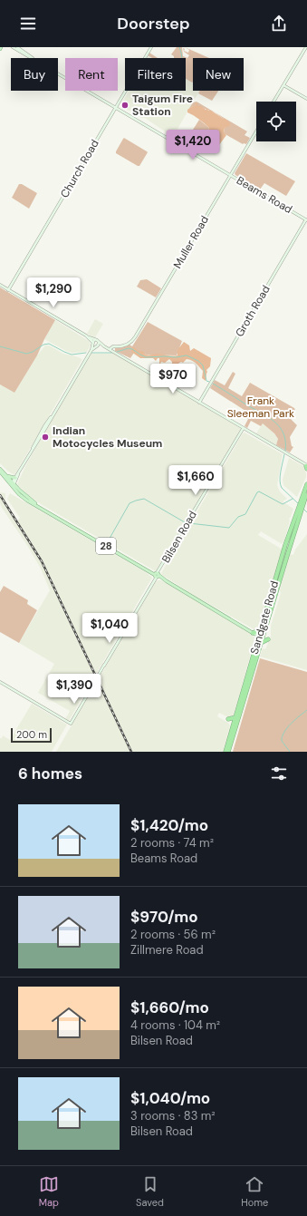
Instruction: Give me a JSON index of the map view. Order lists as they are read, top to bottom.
{
  "streets": {
    "highway": ["Sandgate Road"],
    "main road": ["28"],
    "street": [
      "Church Road",
      "Beams Road",
      "Muller Road",
      "Groth Road",
      "Bilsen Road"
    ]
  },
  "crossings": [
    ["Church Road", "Beams Road"],
    ["Beams Road", "Muller Road"],
    ["Beams Road", "Groth Road"],
    ["Bilsen Road", "28"],
    ["28", "Sandgate Road"]
  ],
  "parks": ["Frank Sleeman Park"],
  "places": ["Taigum Fire Station", "Indian Motocycles Museum"],
  "scale_bar": "200 m",
  "page": {
    "header": "Doorstep",
    "chip": [
      "Buy",
      "Rent",
      "Filters",
      "New"
    ],
    "price": [
      "$1,420",
      "$1,290",
      "$970",
      "$1,660",
      "$1,040",
      "$1,390"
    ],
    "scale": "200 m",
    "heading": "6 homes",
    "list": [
      {
        "name": "$1,420/mo",
        "note": "2 rooms · 74 m² · Beams Road"
      },
      {
        "name": "$970/mo",
        "note": "2 rooms · 56 m² · Zillmere Road"
      },
      {
        "name": "$1,660/mo",
        "note": "4 rooms · 104 m² · Bilsen Road"
      },
      {
        "name": "$1,040/mo",
        "note": "3 rooms · 83 m² · Bilsen Road"
      }
    ],
    "tabs": ["Map", "Saved", "Home"]
  }
}
